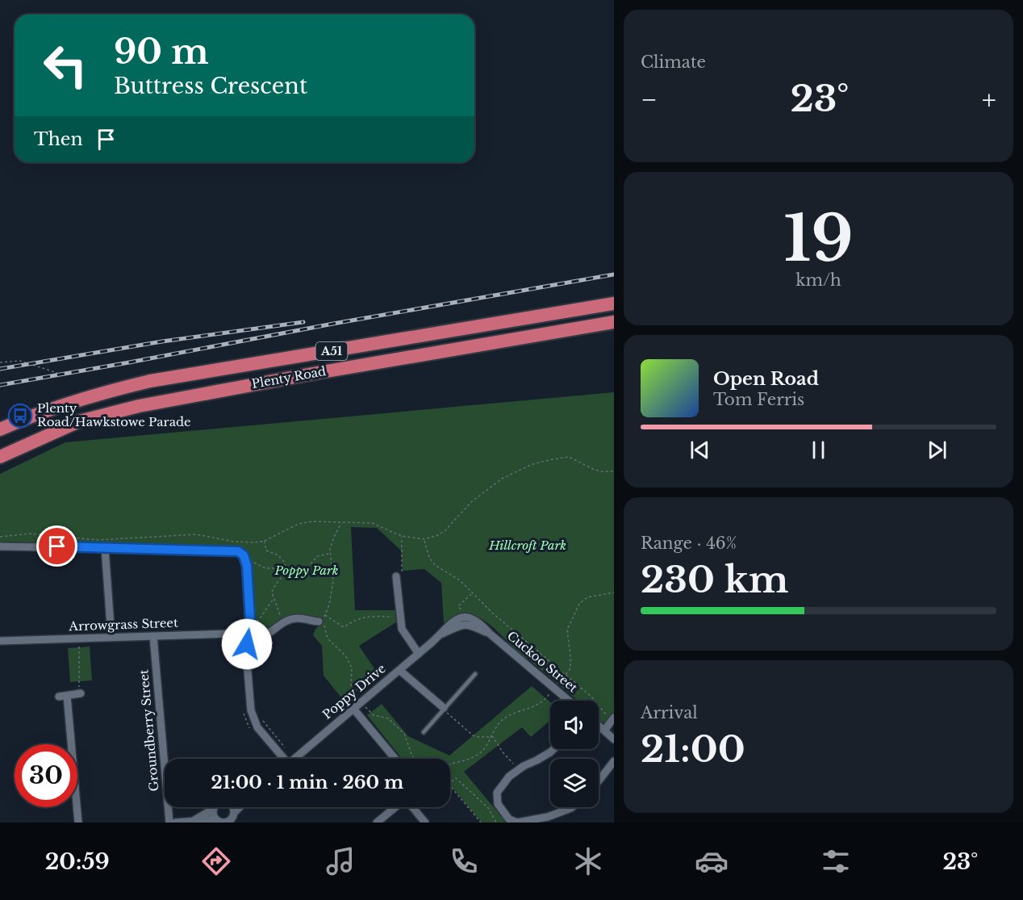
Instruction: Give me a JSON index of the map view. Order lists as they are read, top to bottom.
{
  "streets": {
    "highway": ["A51", "Plenty Road"],
    "street": [
      "Arrowgrass Street",
      "Cuckoo Street",
      "Poppy Drive",
      "Groundberry Street"
    ]
  },
  "crossings": [
    ["Arrowgrass Street", "Groundberry Street"],
    ["Cuckoo Street", "Poppy Drive"]
  ],
  "parks": ["Hillcroft Park", "Poppy Park"],
  "places": {
    "bus stop": ["Plenty Road/Hawkstowe Parade"]
  },
  "page": {
    "tile": [
      "Climate",
      ["19", "km/h"],
      ["Range · 46%", "230 km"],
      ["Arrival", "21:00"]
    ],
    "turn": ["90 m", "Buttress Crescent"],
    "heat": ["−", "23°", "+"],
    "then": "Then",
    "song": ["Open Road", "Tom Ferris"],
    "limit": "30",
    "trip": "21:00 · 1 min · 260 m",
    "tabs": ["20:59", "23°"]
  }
}
